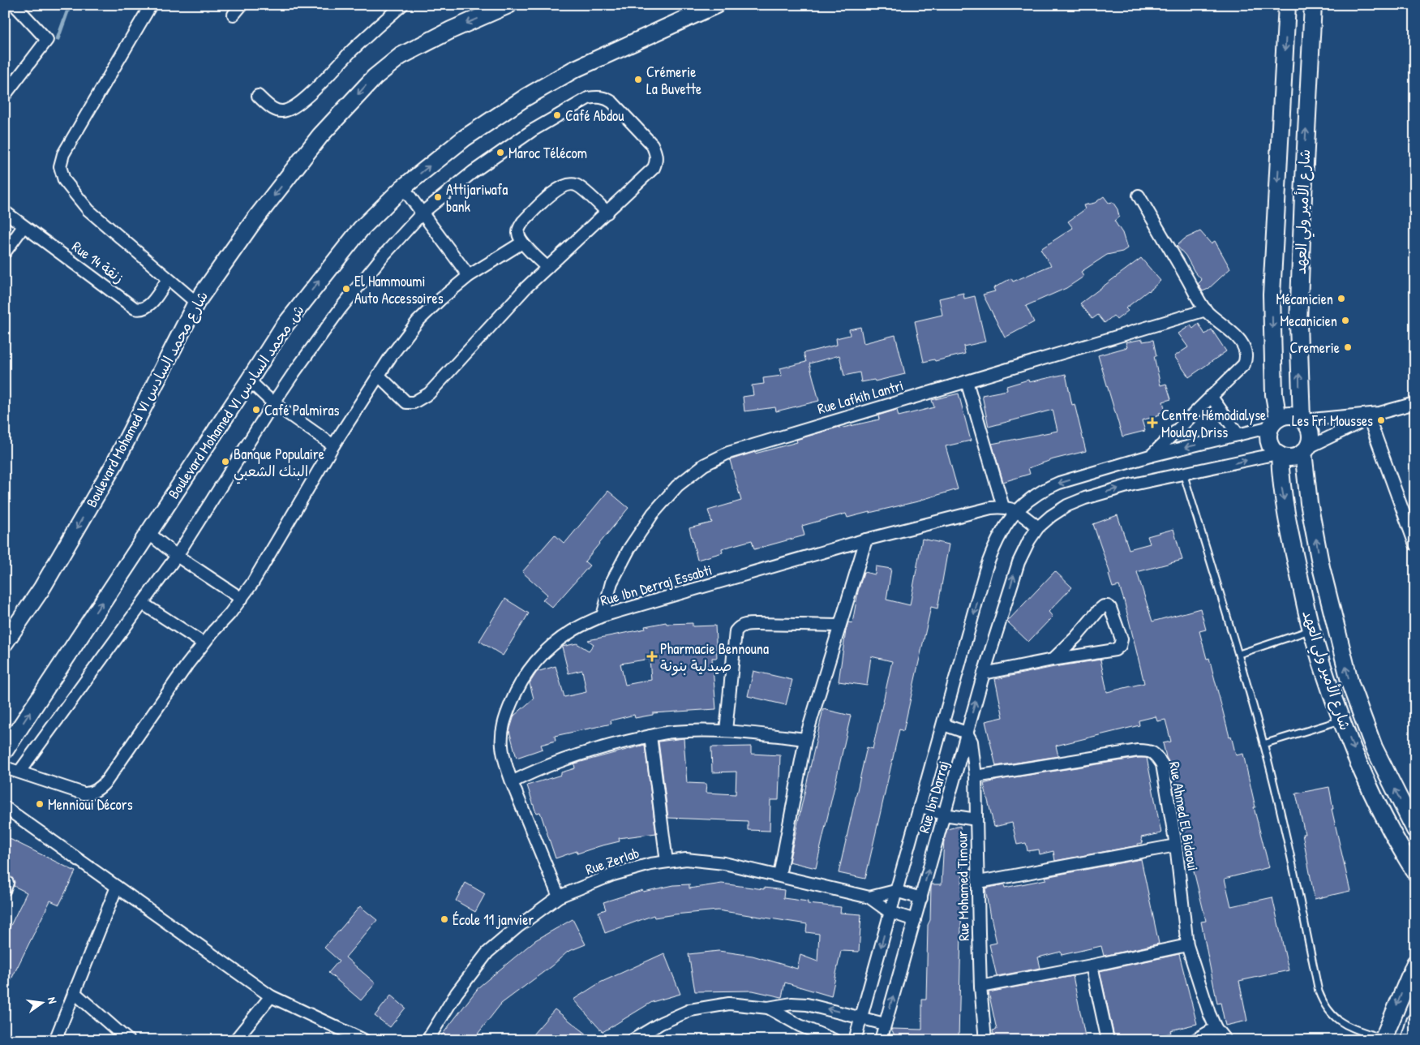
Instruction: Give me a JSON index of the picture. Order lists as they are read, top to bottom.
{
  "streets": {
    "main road": ["شارع الأمير ولي العهد", "Boulevard Mohamed VI شارع محمد السادس", "Boulevard Mohamed VI ش. محمد السادس"],
    "street": [
      "Rue 14 زنقة",
      "Rue Lafkih Lantri",
      "Rue Ibn Derraj Essabti",
      "Rue Ibn Darraj",
      "Rue Ahmed El Bidaoui",
      "Rue ZerIab",
      "Rue Mohamed Timour"
    ]
  },
  "crossings": [
    ["شارع الأمير ولي العهد", "Rue Ibn Darraj"],
    ["Rue Lafkih Lantri", "Rue Ibn Derraj Essabti"],
    ["Rue Ibn Derraj Essabti", "Rue Ibn Darraj"],
    ["Rue Ibn Derraj Essabti", "Rue ZerIab"],
    ["Rue Ibn Darraj", "Rue ZerIab"],
    ["Rue Ibn Darraj", "Rue Mohamed Timour"],
    ["Rue Ahmed El Bidaoui", "Rue Mohamed Timour"]
  ],
  "one_way": ["Boulevard Mohamed VI شارع محمد السادس", "Boulevard Mohamed VI ش. محمد السادس"],
  "places": {
    "other": [
      "Crémerie La Buvette",
      "Café Abdou",
      "Maroc Télécom",
      "Attijariwafa bank",
      "El Hammoumi Auto Accessoires",
      "Mécanicien",
      "Mecanicien",
      "Cremerie",
      "Café Palmiras",
      "Les Fri Mousses",
      "Banque Populaire البنك الشعبي",
      "Mennioui Décors",
      "École 11 janvier"
    ],
    "health": ["Centre Hémodialyse Moulay Driss", "Pharmacie Bennouna صيدلية بنونة"]
  },
  "north": "right"
}
